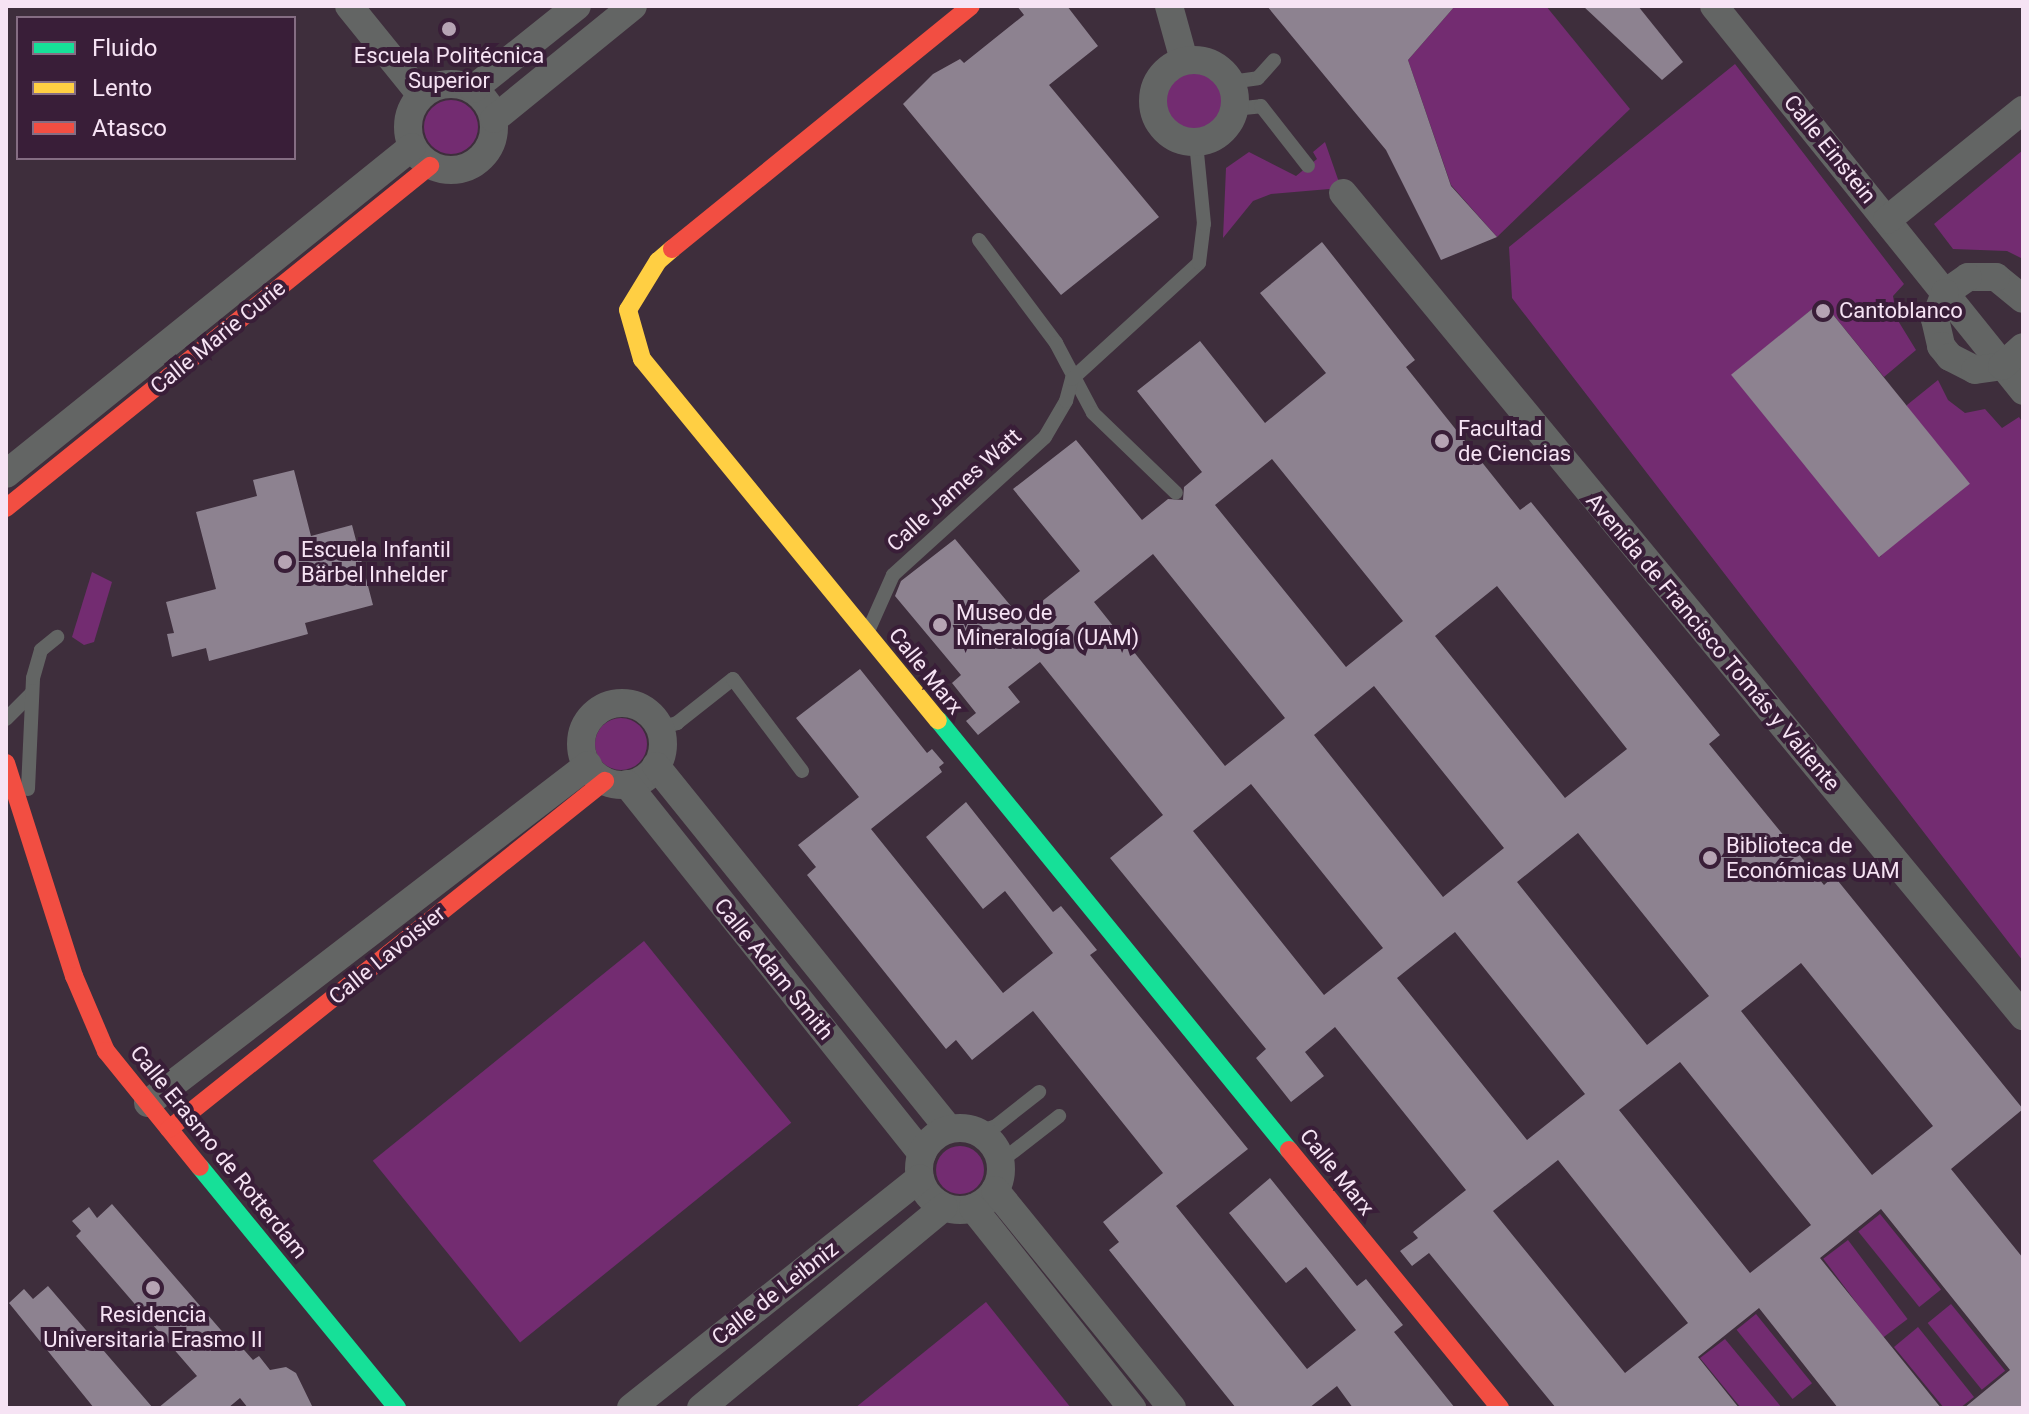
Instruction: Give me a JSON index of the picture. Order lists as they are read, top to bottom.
{
  "streets": {
    "street": [
      "Calle Einstein",
      "Calle Marie Curie",
      "Avenida de Francisco Tomás y Valiente",
      "Calle Marx",
      "Calle Lavoisier",
      "Calle Adam Smith",
      "Calle Erasmo de Rotterdam",
      "Calle de Leibniz"
    ],
    "lane": ["Calle James Watt"]
  },
  "crossings": [
    ["Calle James Watt", "Calle Marx"],
    ["Calle Lavoisier", "Calle Adam Smith"],
    ["Calle Lavoisier", "Calle Erasmo de Rotterdam"],
    ["Calle Adam Smith", "Calle de Leibniz"]
  ],
  "places": [
    "Escuela Politécnica Superior",
    "Cantoblanco",
    "Facultad de Ciencias",
    "Escuela Infantil Bärbel Inhelder",
    "Museo de Mineralogía (UAM)",
    "Biblioteca de Económicas UAM",
    "Residencia Universitaria Erasmo II"
  ],
  "legend": ["Fluido", "Lento", "Atasco"]
}
